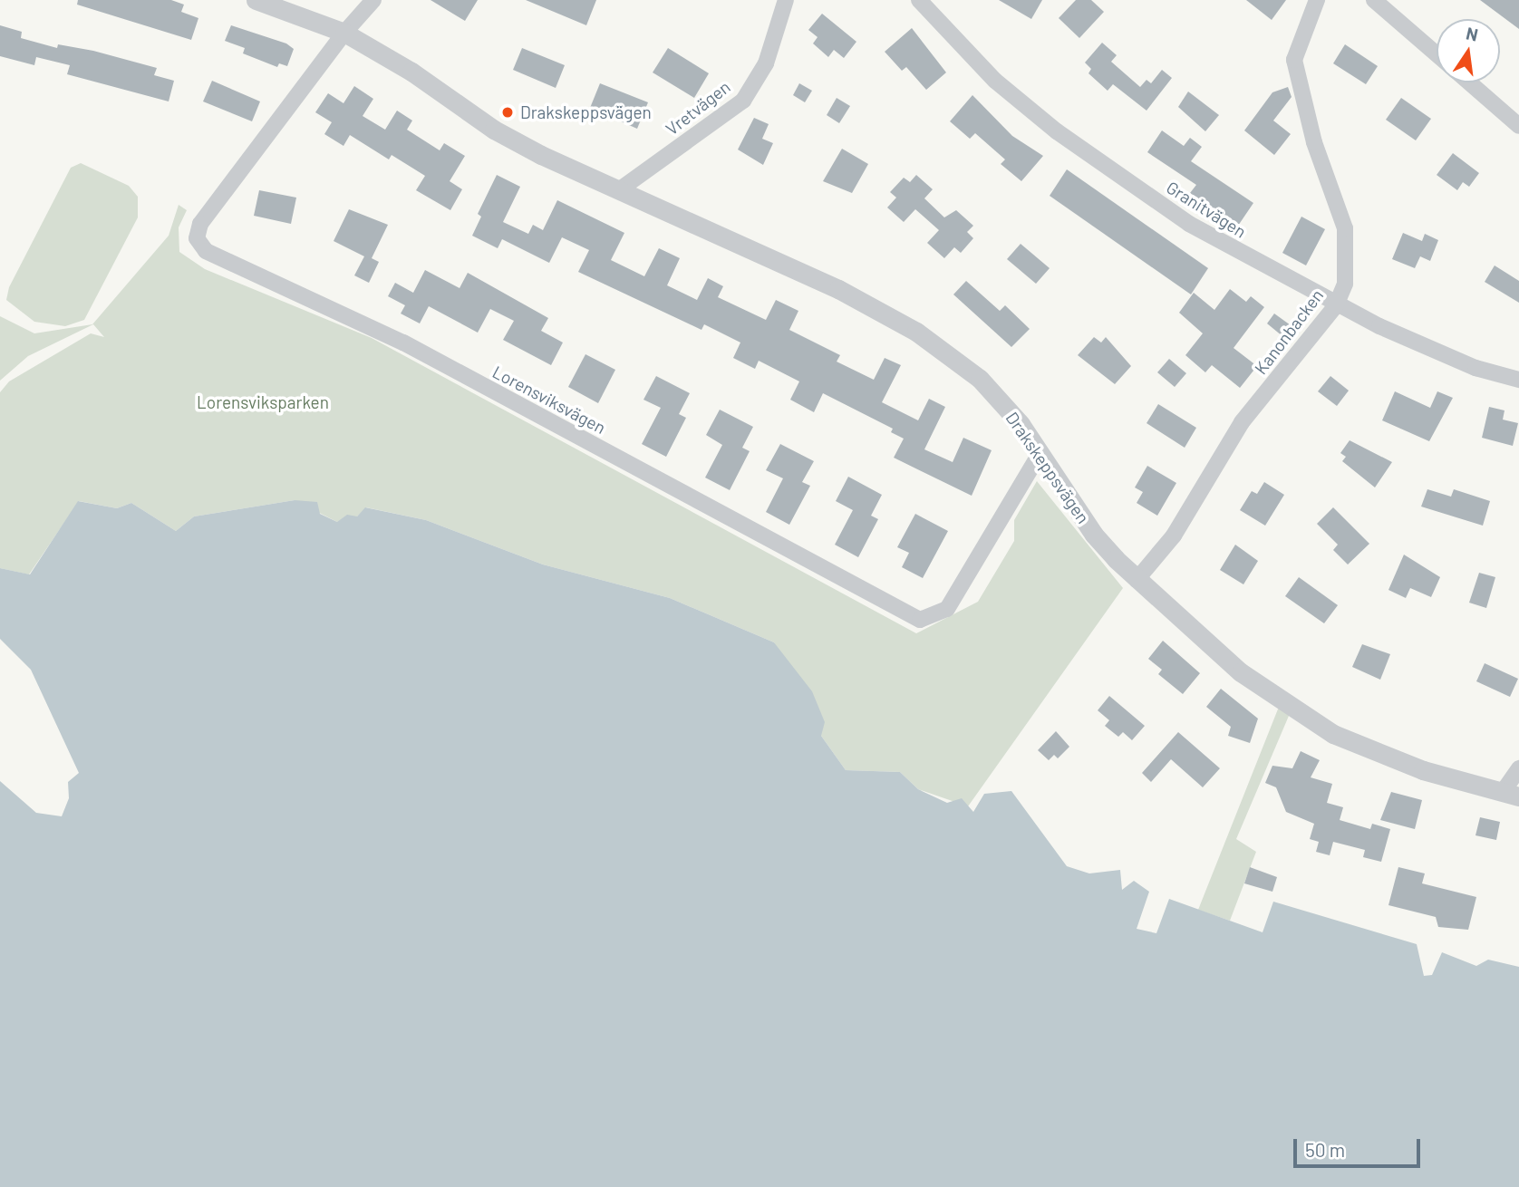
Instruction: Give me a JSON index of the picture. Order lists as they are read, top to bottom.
{
  "streets": {
    "street": [
      "Vretvägen",
      "Granitvägen",
      "Kanonbacken",
      "Lorensviksvägen",
      "Drakskeppsvägen"
    ]
  },
  "crossings": [
    ["Vretvägen", "Drakskeppsvägen"],
    ["Granitvägen", "Kanonbacken"],
    ["Kanonbacken", "Drakskeppsvägen"],
    ["Lorensviksvägen", "Drakskeppsvägen"]
  ],
  "parks": ["Lorensviksparken"],
  "places": ["Drakskeppsvägen"],
  "scale_bar": "50 m",
  "north": "top"
}
